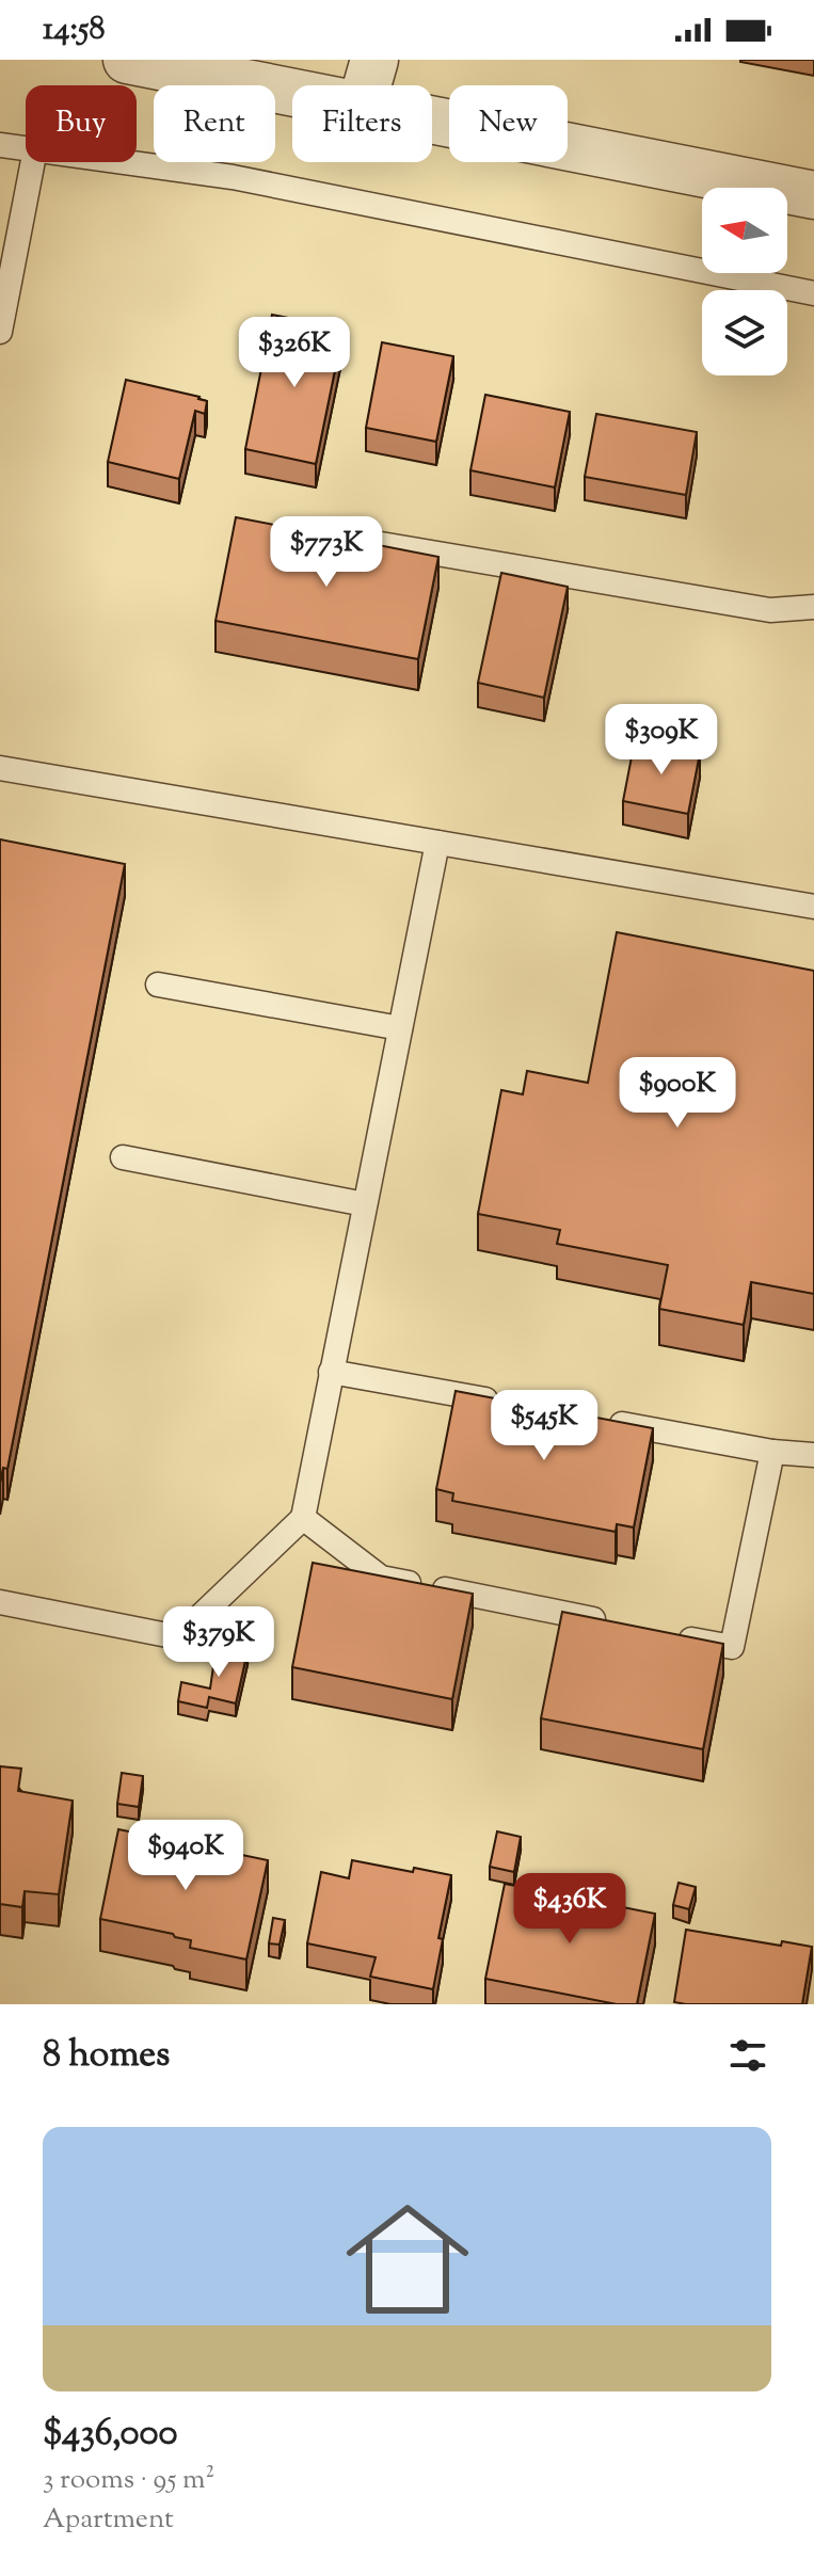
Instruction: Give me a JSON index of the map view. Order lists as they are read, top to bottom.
{
  "north": "left",
  "page": {
    "status": "14:58",
    "chip": [
      "Buy",
      "Rent",
      "Filters",
      "New"
    ],
    "price": [
      "$326K",
      "$773K",
      "$309K",
      "$900K",
      "$545K",
      "$379K",
      "$940K",
      "$436K"
    ],
    "heading": "8 homes",
    "list": [
      {
        "name": "$436,000",
        "note": "3 rooms · 95 m² · Apartment"
      }
    ]
  }
}
